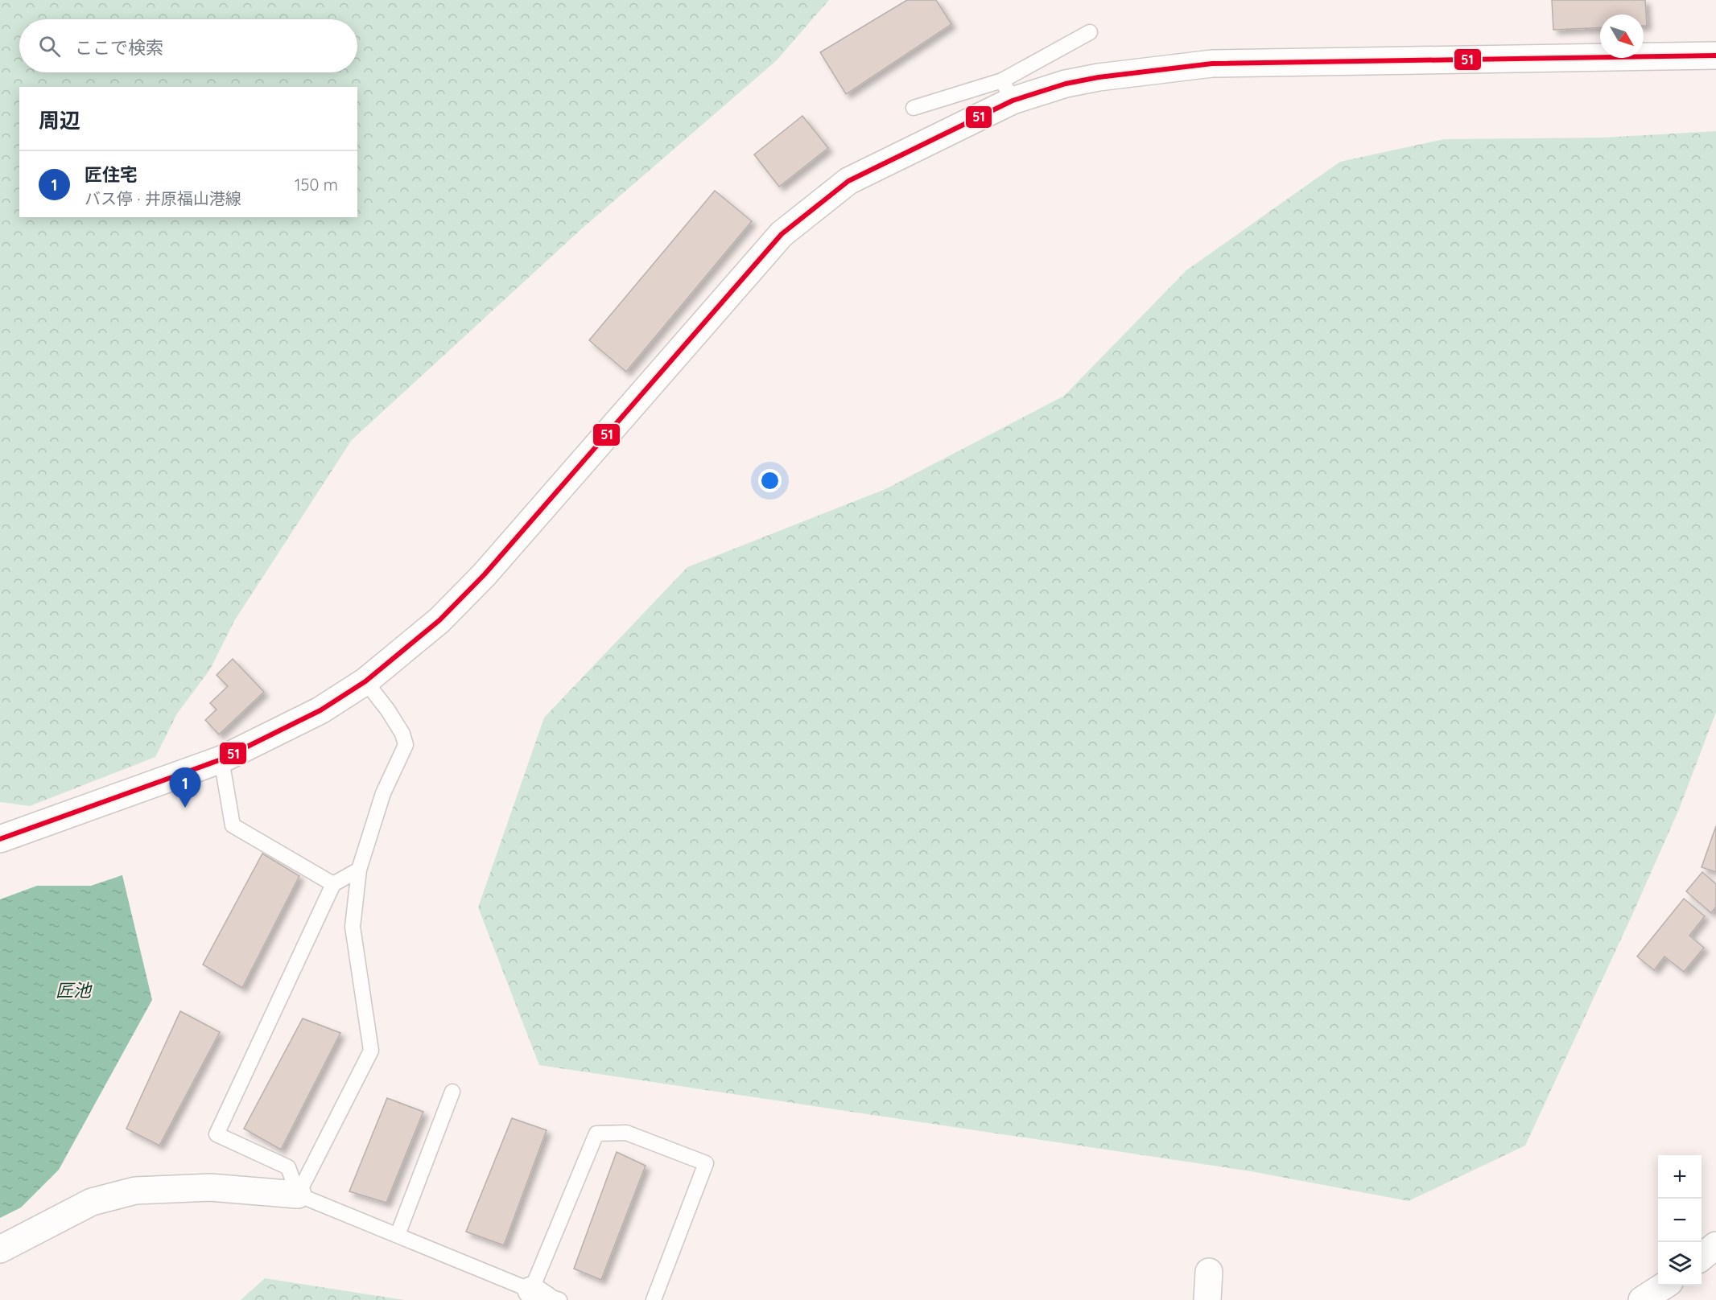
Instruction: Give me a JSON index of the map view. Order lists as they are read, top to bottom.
{
  "water": ["匠池"],
  "lines": ["transit line 51"],
  "north": "bottom right",
  "page": {
    "search": "ここで検索",
    "heading": "周辺",
    "list": [
      {
        "mark": "1",
        "name": "匠住宅",
        "note": "バス停 · 井原福山港線",
        "value": "150 m"
      }
    ],
    "pins": "1",
    "map_buttons": ["+", "−"]
  }
}
